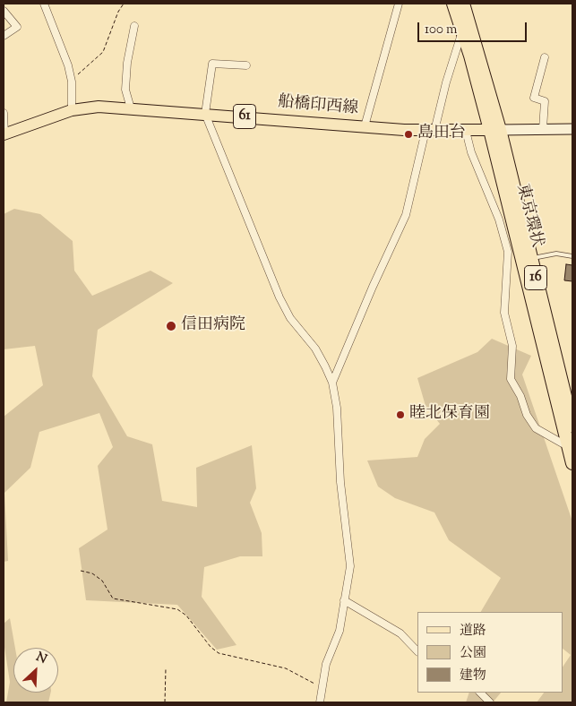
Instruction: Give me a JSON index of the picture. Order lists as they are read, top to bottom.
{
  "streets": {
    "highway": ["東京環状", "16"],
    "main road": ["船橋印西線", "61"]
  },
  "crossings": [
    ["船橋印西線", "東京環状"]
  ],
  "places": ["島田台", "信田病院", "睦北保育園"],
  "legend": ["道路", "公園", "建物"],
  "scale_bar": "100 m",
  "north": "top right"
}
